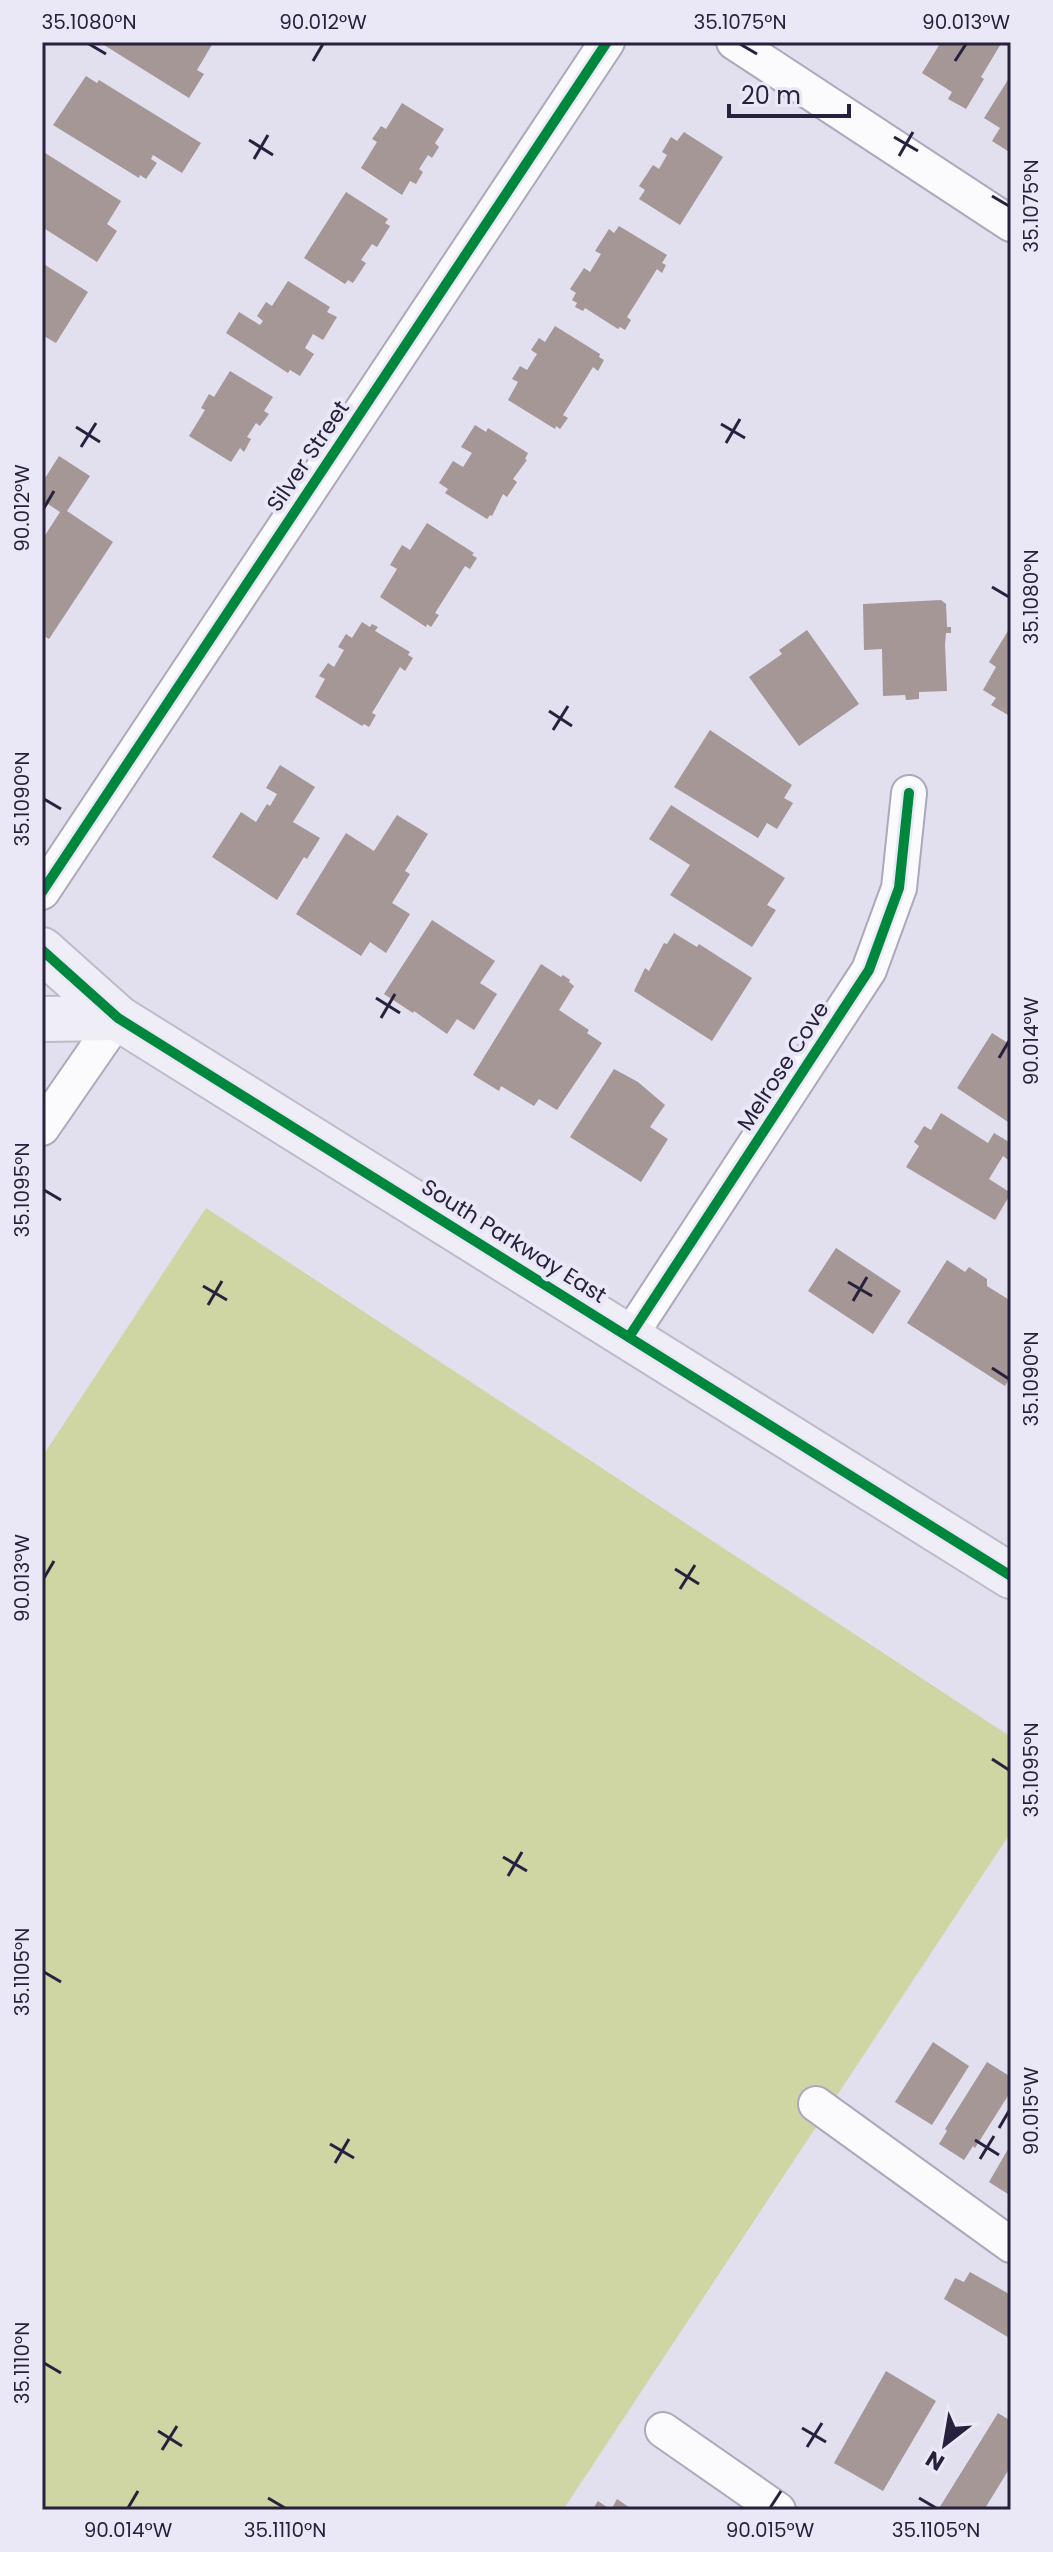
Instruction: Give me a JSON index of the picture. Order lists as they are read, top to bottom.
{
  "streets": {
    "main road": ["South Parkway East"],
    "street": ["Silver Street", "Melrose Cove"]
  },
  "crossings": [
    ["Melrose Cove", "South Parkway East"]
  ],
  "scale_bar": "20 m",
  "north": "bottom left",
  "coordinates": [
    "35.1080°N",
    "90.012°W",
    "35.1075°N",
    "90.013°W",
    "35.1090°N",
    "90.014°W",
    "35.1095°N",
    "35.1105°N",
    "90.015°W",
    "35.1110°N"
  ]
}
